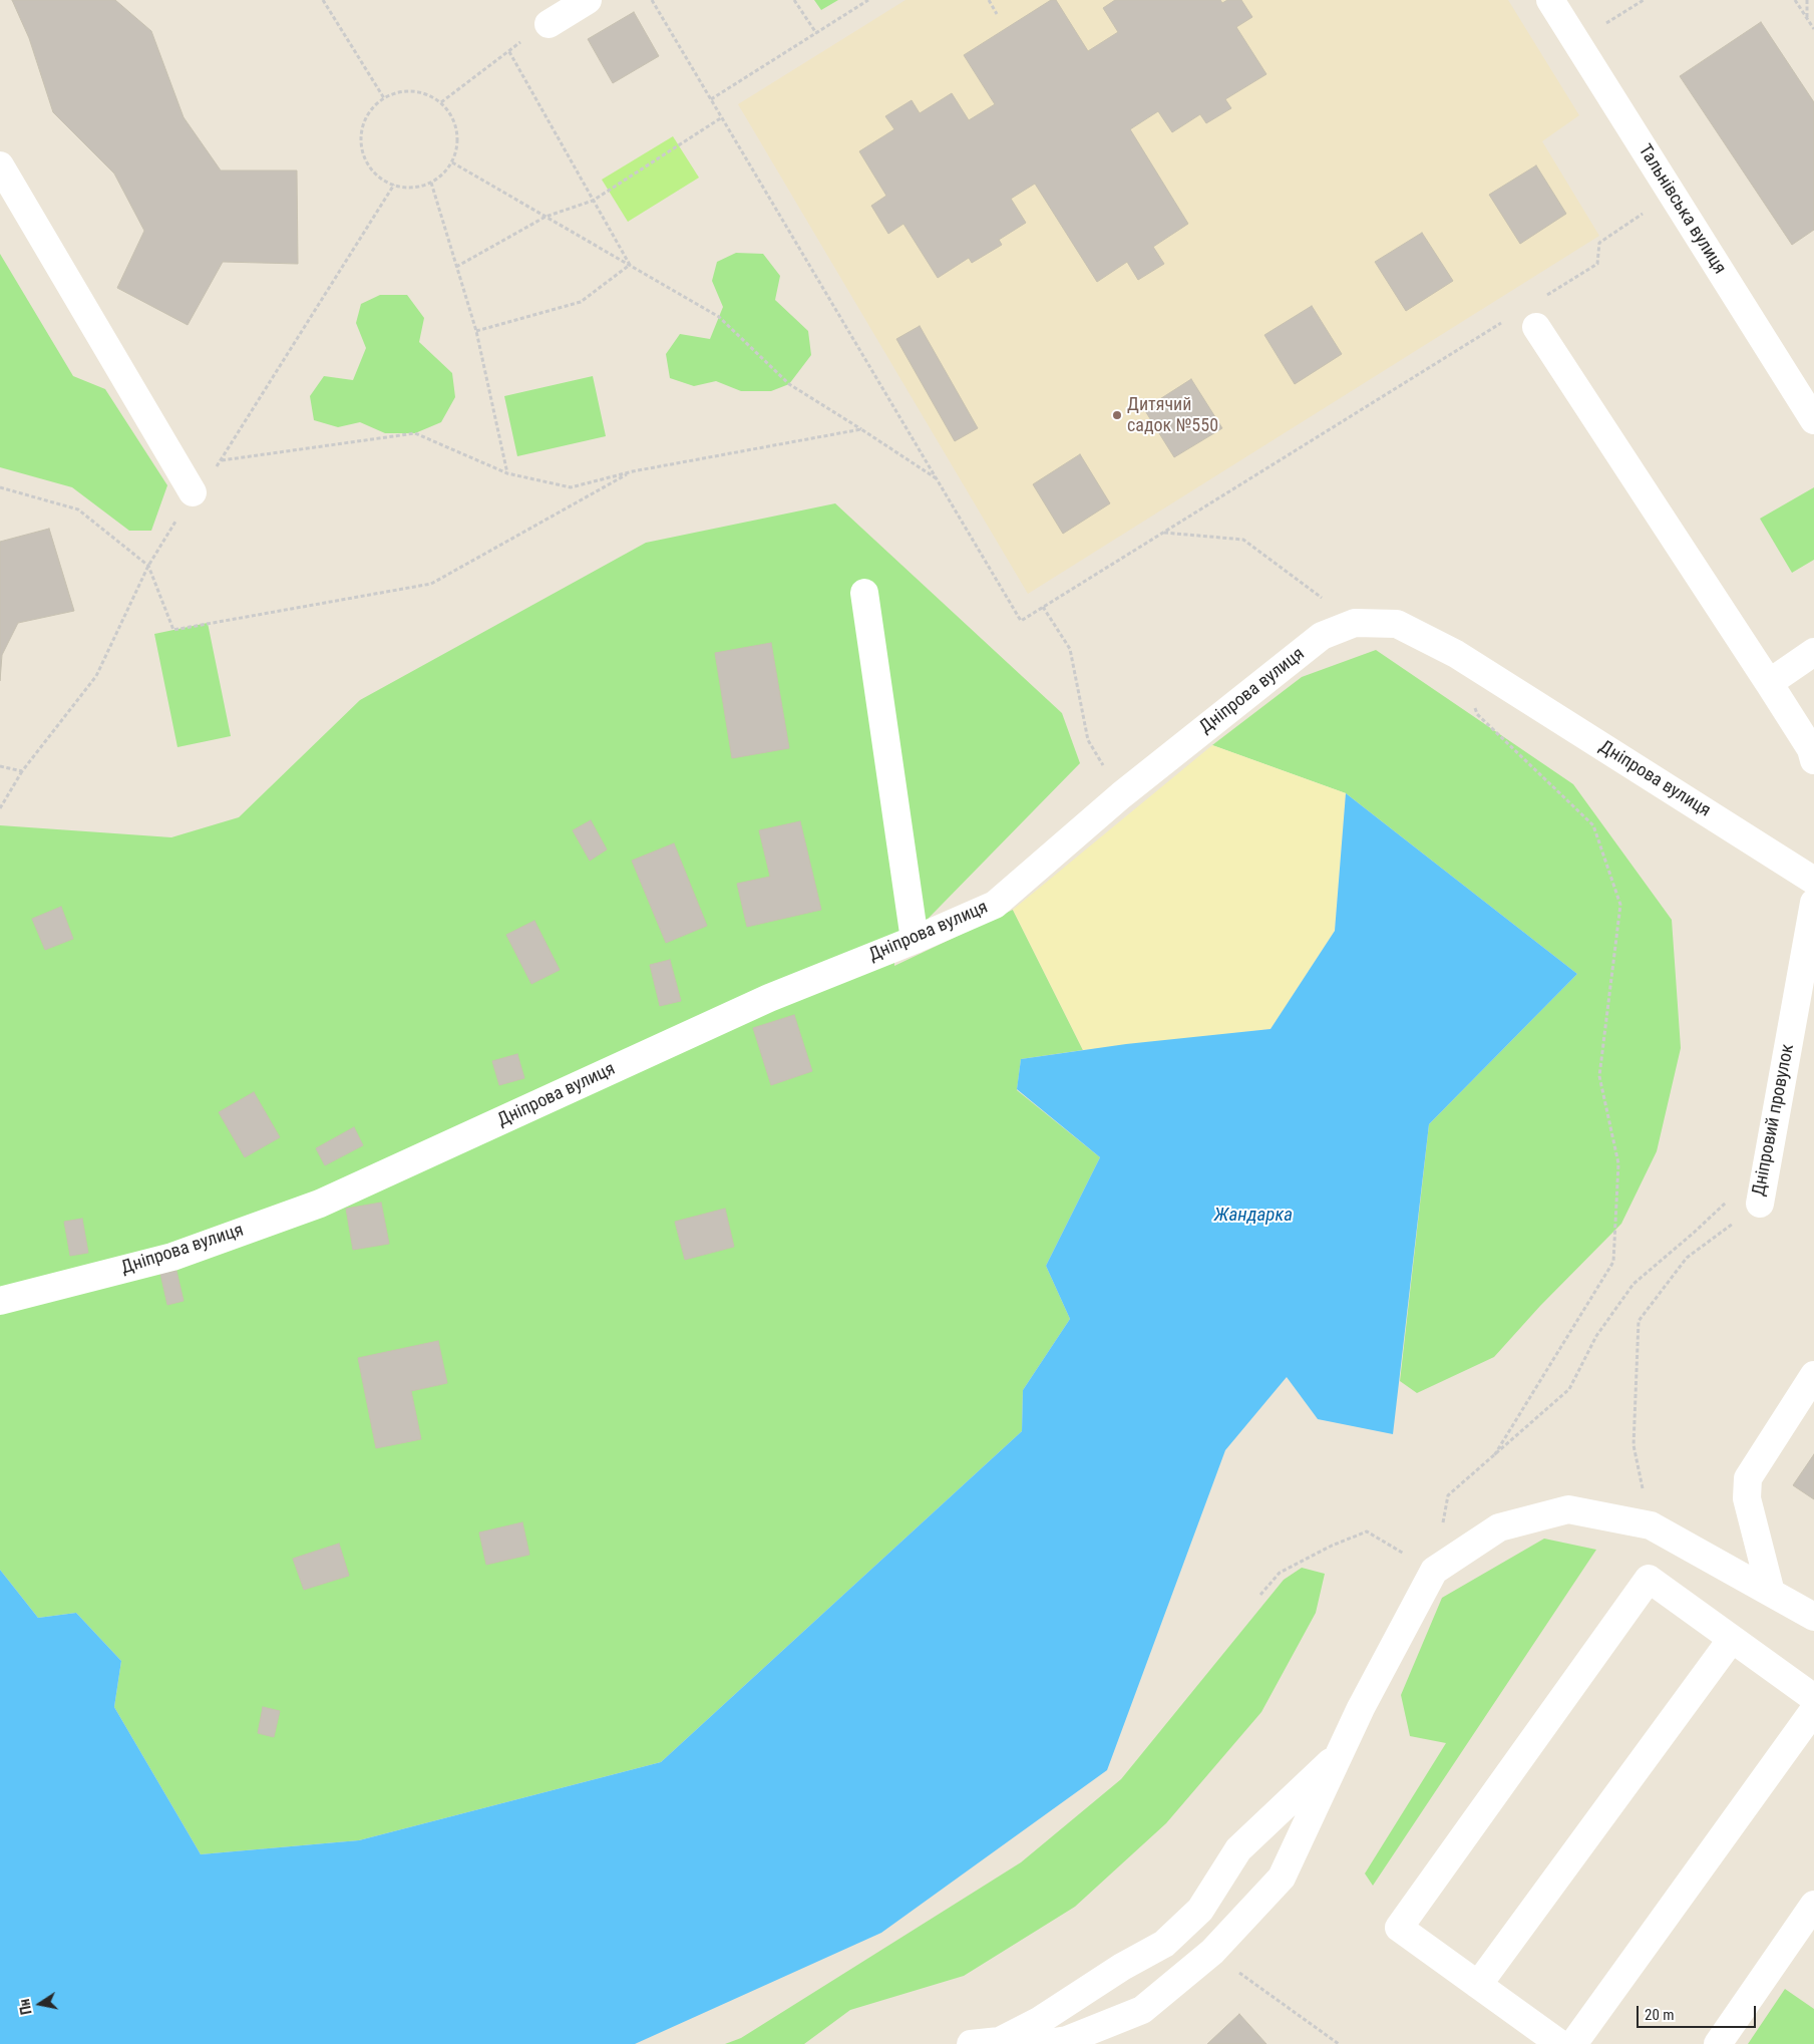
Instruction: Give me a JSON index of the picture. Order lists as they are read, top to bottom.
{
  "streets": {
    "street": ["Тальнівська вулиця", "Дніпрова вулиця", "Дніпровий провулок"]
  },
  "water": ["Жандарка"],
  "places": ["Дитячий садок №550"],
  "scale_bar": "20 m",
  "north": "left"
}
